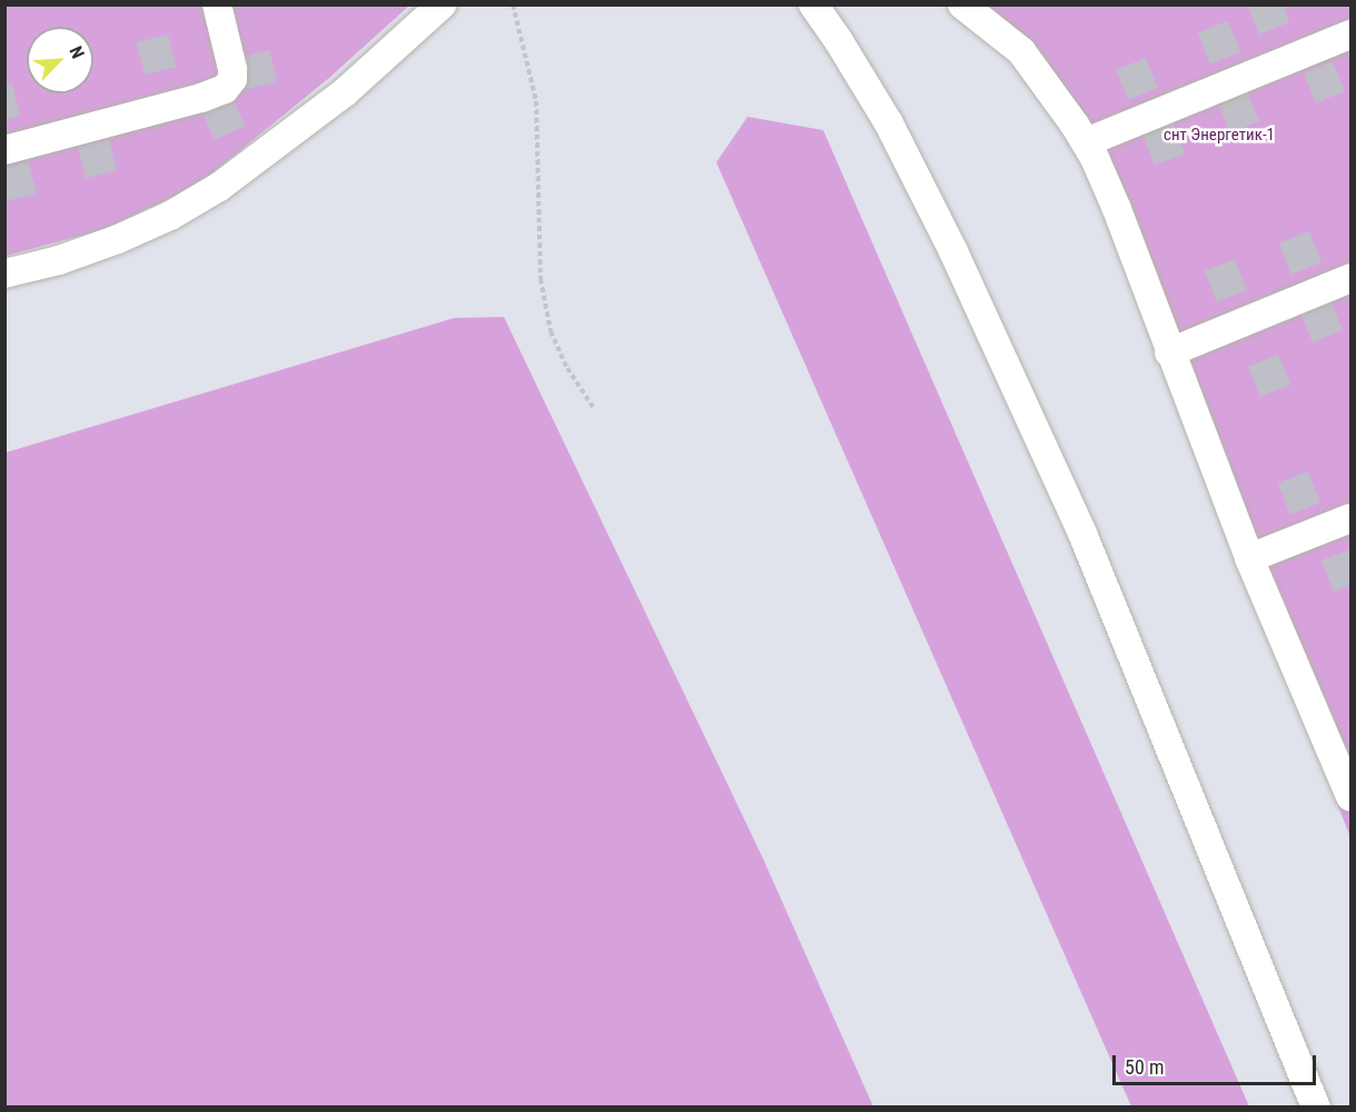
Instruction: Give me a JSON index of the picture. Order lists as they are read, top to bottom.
{
  "parks": ["снт Энергетик-1"],
  "scale_bar": "50 m",
  "north": "top right"
}
